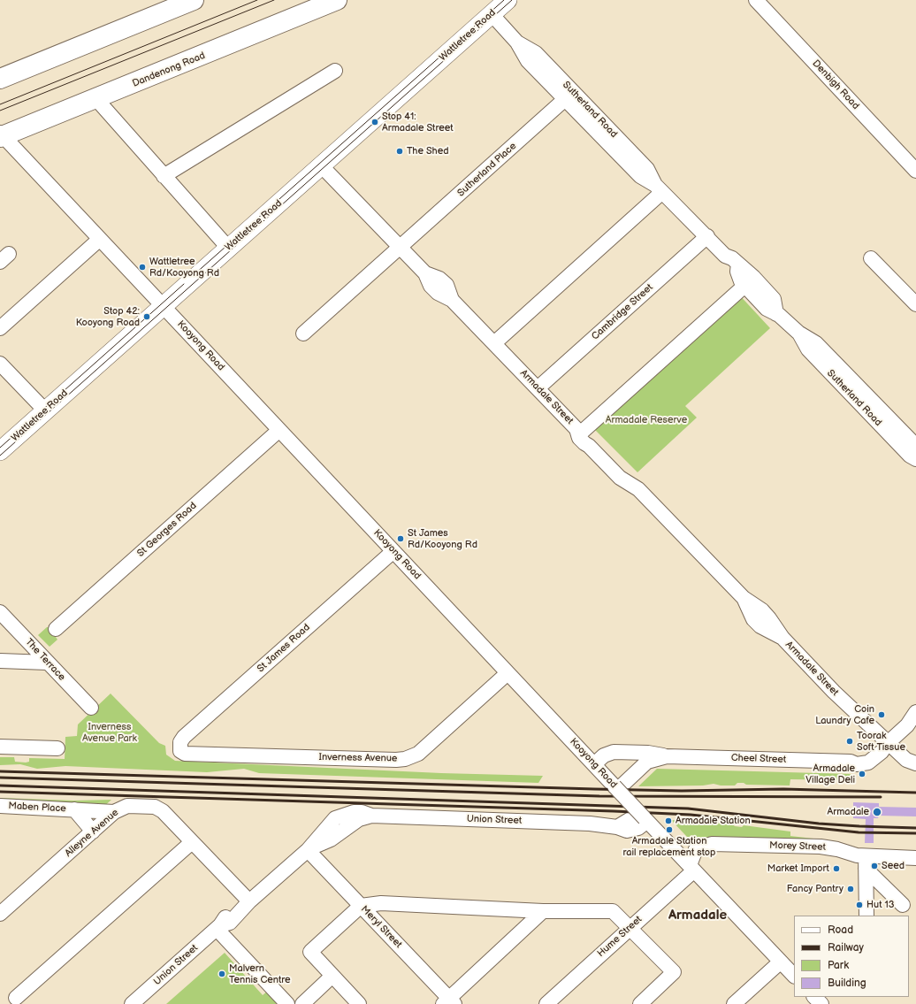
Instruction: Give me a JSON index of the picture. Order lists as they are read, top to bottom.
{
  "streets": {
    "highway": ["Dandenong Road"],
    "main road": ["Wattletree Road"],
    "street": [
      "Denbigh Road",
      "Sutherland Road",
      "Sutherland Place",
      "Cambridge Street",
      "Kooyong Road",
      "Armadale Street",
      "St Georges Road",
      "St James Road",
      "The Terrace",
      "Inverness Avenue",
      "Cheel Street",
      "Maben Place",
      "Union Street",
      "Alleyne Avenue",
      "Morey Street",
      "Meryl Street",
      "Hume Street"
    ]
  },
  "crossings": [
    ["Wattletree Road", "Sutherland Road"],
    ["Wattletree Road", "Kooyong Road"],
    ["Wattletree Road", "Armadale Street"],
    ["Dandenong Road", "Kooyong Road"],
    ["Sutherland Road", "Sutherland Place"],
    ["Sutherland Road", "Cambridge Street"],
    ["Sutherland Place", "Armadale Street"],
    ["Cambridge Street", "Armadale Street"],
    ["Kooyong Road", "St Georges Road"],
    ["Kooyong Road", "St James Road"],
    ["Kooyong Road", "Inverness Avenue"],
    ["Kooyong Road", "Cheel Street"],
    ["Kooyong Road", "Union Street"],
    ["Kooyong Road", "Morey Street"],
    ["Kooyong Road", "Hume Street"],
    ["Armadale Street", "Cheel Street"],
    ["St James Road", "Inverness Avenue"],
    ["Maben Place", "Alleyne Avenue"],
    ["Union Street", "Alleyne Avenue"],
    ["Union Street", "Meryl Street"],
    ["Morey Street", "Hume Street"]
  ],
  "districts": ["Armadale"],
  "parks": ["Armadale Reserve", "Inverness Avenue Park"],
  "places": [
    "Stop 41: Armadale Street",
    "The Shed",
    "Wattletree Rd/Kooyong Rd",
    "Stop 42: Kooyong Road",
    "St James Rd/Kooyong Rd",
    "Coin Laundry Cafe",
    "Toorak Soft Tissue",
    "Armadale Village Deli",
    "Armadale",
    "Armadale Station",
    "Armadale Station rail replacement stop",
    "Seed",
    "Market Import",
    "Fancy Pantry",
    "Hut 13",
    "Malvern Tennis Centre"
  ],
  "legend": [
    "Road",
    "Railway",
    "Park",
    "Building"
  ]
}
